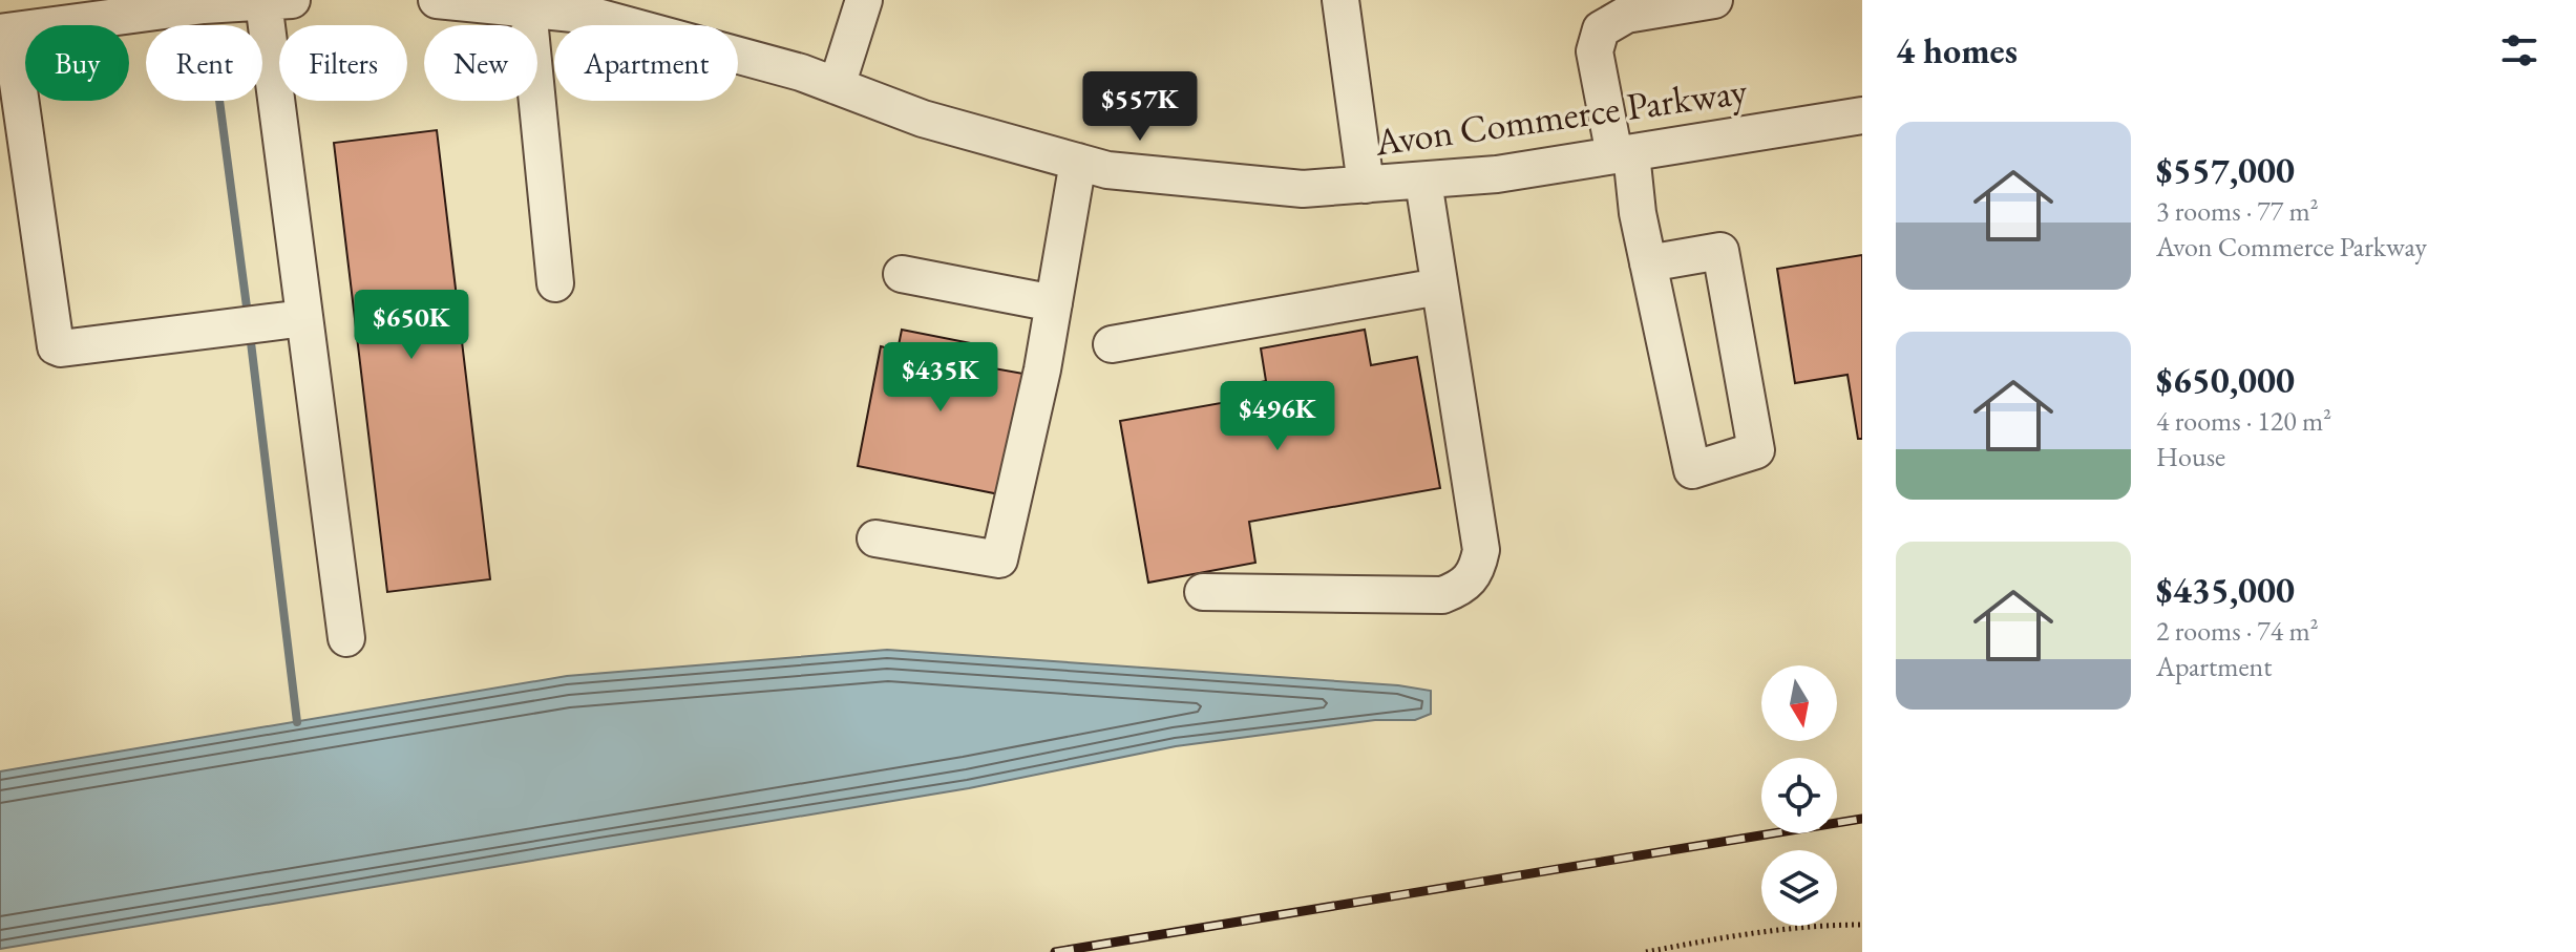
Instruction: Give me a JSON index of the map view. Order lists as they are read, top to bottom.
{
  "streets": {
    "street": ["Avon Commerce Parkway"]
  },
  "north": "bottom",
  "page": {
    "heading": "4 homes",
    "chip": [
      "Buy",
      "Rent",
      "Filters",
      "New",
      "Apartment"
    ],
    "price": [
      "$557K",
      "$650K",
      "$435K",
      "$496K"
    ],
    "list": [
      {
        "name": "$557,000",
        "note": "3 rooms · 77 m² · Avon Commerce Parkway"
      },
      {
        "name": "$650,000",
        "note": "4 rooms · 120 m² · House"
      },
      {
        "name": "$435,000",
        "note": "2 rooms · 74 m² · Apartment"
      }
    ]
  }
}
